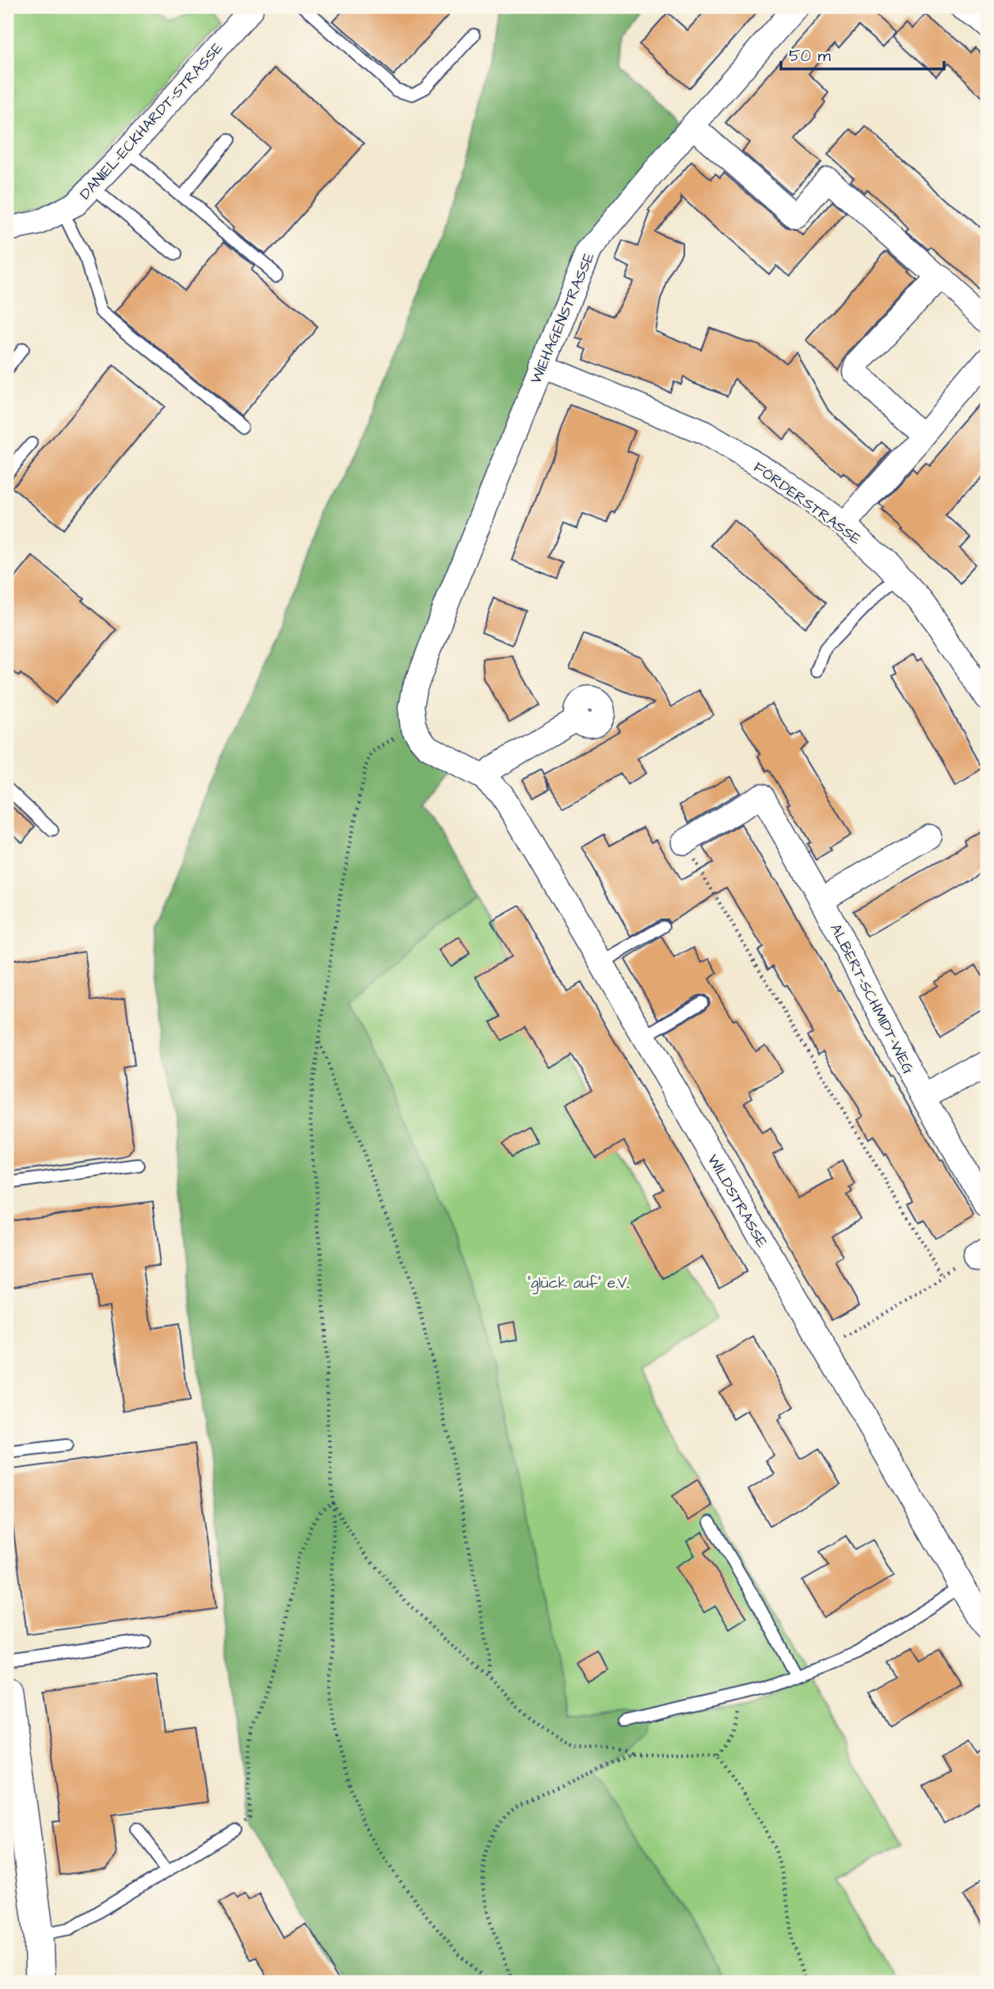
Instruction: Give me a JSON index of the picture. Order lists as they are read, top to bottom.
{
  "streets": {
    "street": [
      "DANIEL-ECKHARDT-STRASSE",
      "WIEHAGENSTRASSE",
      "FÖRDERSTRASSE",
      "ALBERT-SCHMIDT-WEG",
      "WILDSTRASSE"
    ]
  },
  "crossings": [
    ["WIEHAGENSTRASSE", "FÖRDERSTRASSE"],
    ["WIEHAGENSTRASSE", "WILDSTRASSE"]
  ],
  "parks": ["\"glück auf\" e.V."],
  "scale_bar": "50 m"
}
